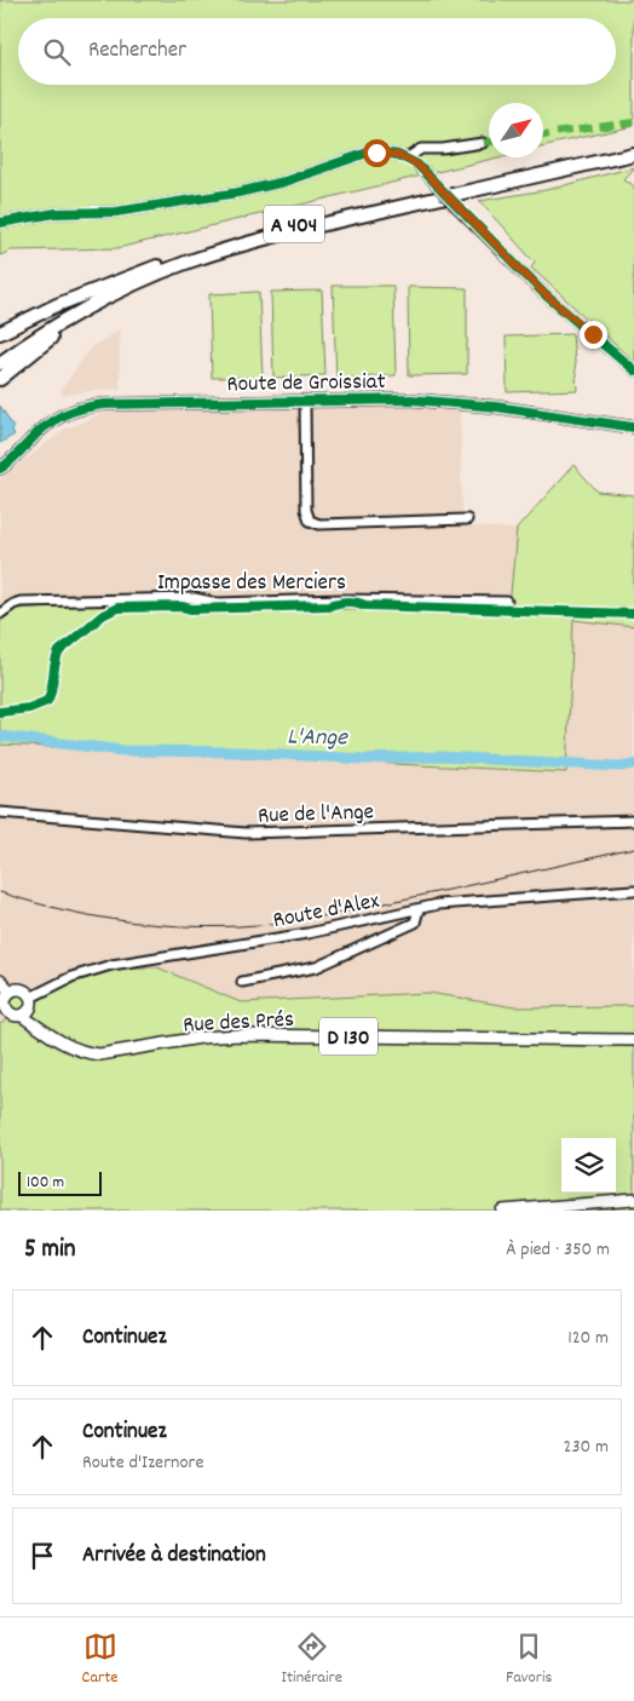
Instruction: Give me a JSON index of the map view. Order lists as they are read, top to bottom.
{
  "streets": {
    "highway": ["A 404"],
    "main road": ["Route de Groissiat", "Rue des Prés", "D 130"],
    "street": ["Impasse des Merciers", "Rue de l'Ange", "Route d'Alex"]
  },
  "crossings": [
    ["Route d'Alex", "Rue des Prés"]
  ],
  "water": ["L'Ange"],
  "scale_bar": "100 m",
  "north": "top right",
  "page": {
    "search": "Rechercher",
    "scale": "100 m",
    "heading": ["5 min", "À pied · 350 m"],
    "list": [
      ["Continuez", "120 m"],
      ["Continuez", "Route d'Izernore", "230 m"],
      "Arrivée à destination"
    ],
    "nav": ["Carte", "Itinéraire", "Favoris"]
  }
}
